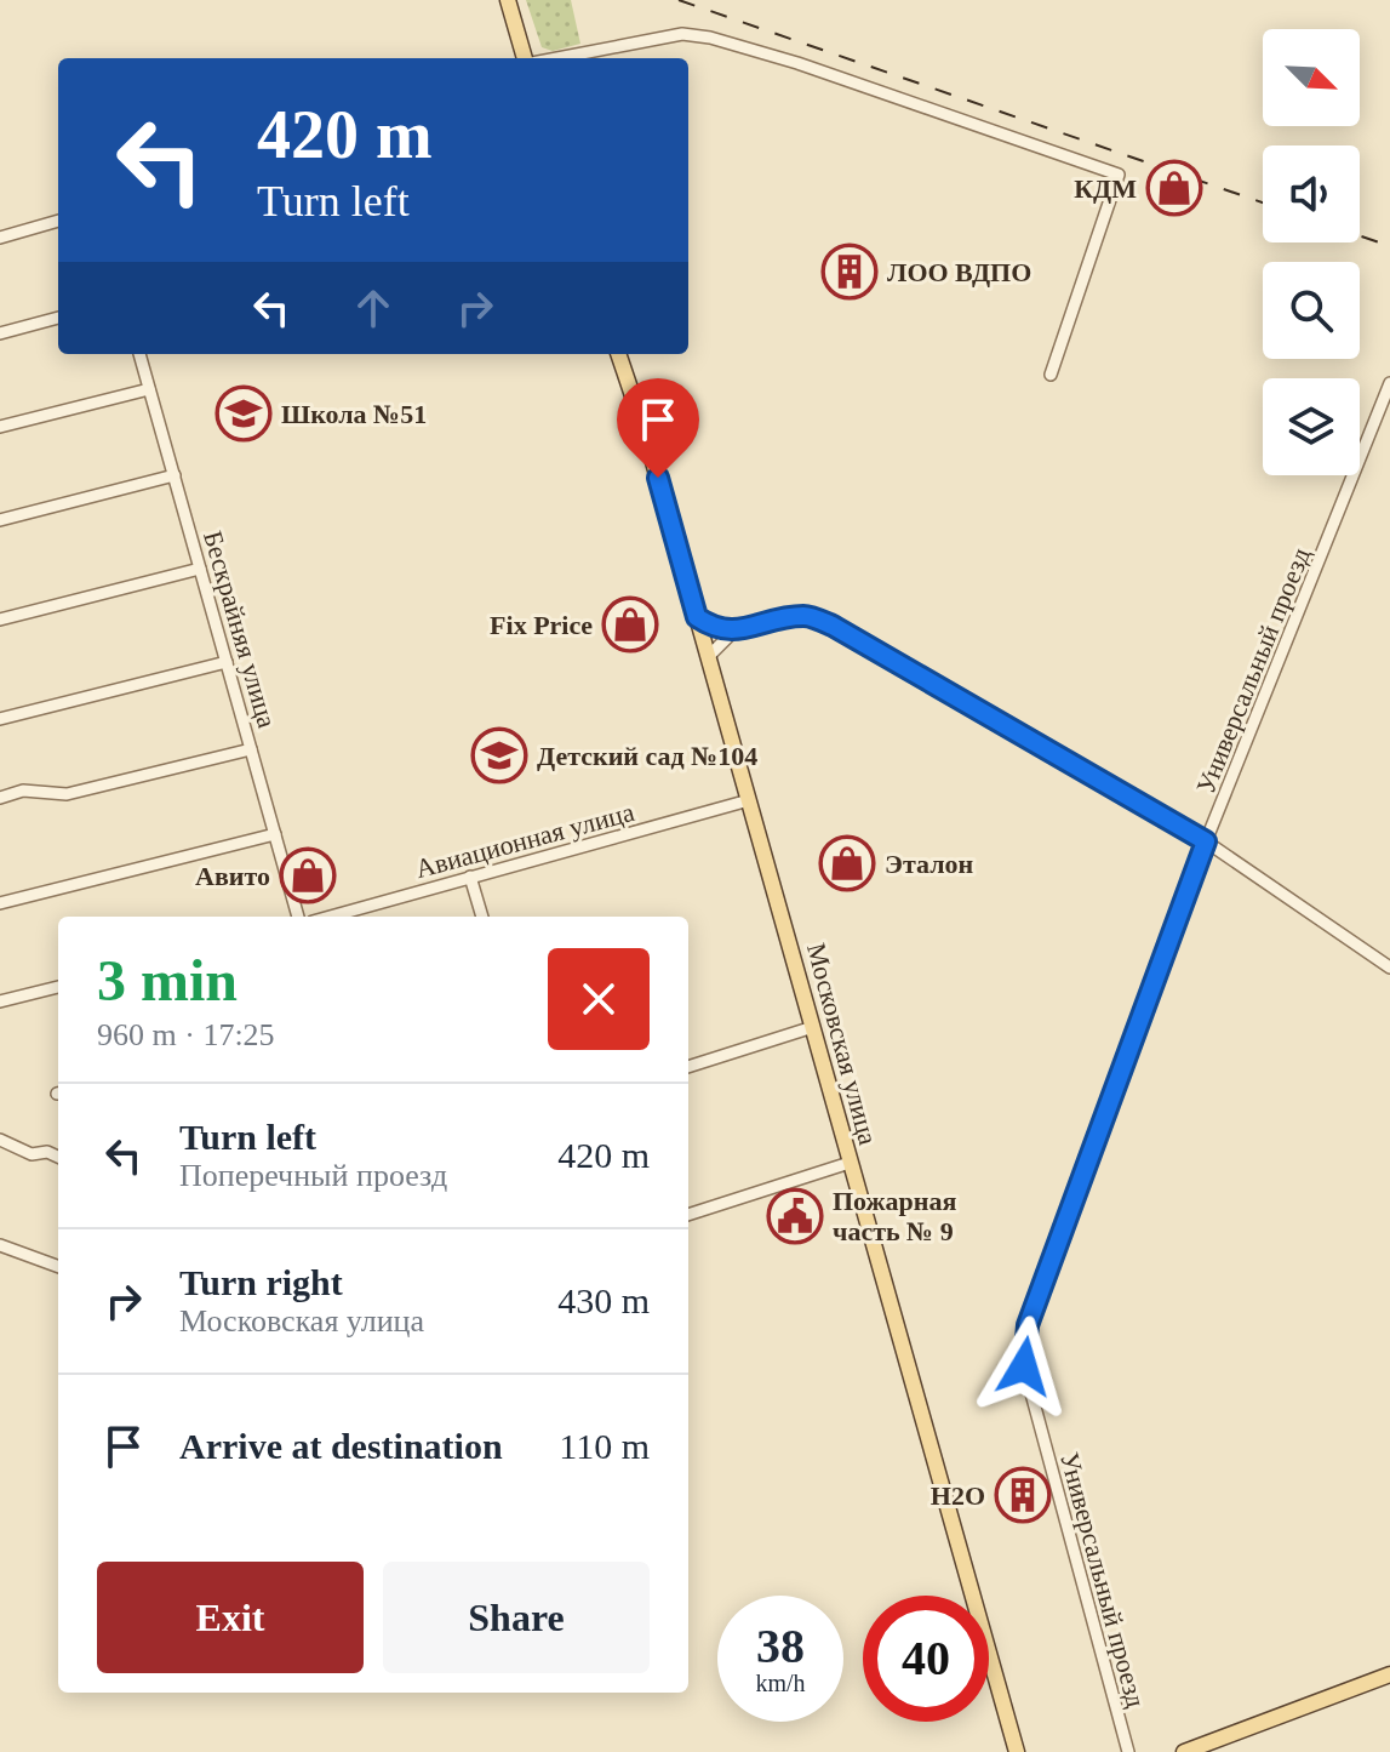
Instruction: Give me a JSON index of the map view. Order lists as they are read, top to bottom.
{
  "streets": {
    "main road": ["Московская улица"],
    "street": ["Бескрайняя улица", "Универсальный проезд", "Авиационная улица"]
  },
  "crossings": [
    ["Авиационная улица", "Московская улица"]
  ],
  "places": {
    "shop": [
      "КДМ",
      "Fix Price",
      "Эталон",
      "Авито"
    ],
    "building": ["ЛОО ВДПО", "Н2О"],
    "school or university": ["Школа №51", "Детский сад №104"],
    "public building": ["Пожарная часть № 9"]
  },
  "north": "bottom right",
  "page": {
    "turn": ["420 m", "Turn left"],
    "heading": ["3 min", "960 m · 17:25"],
    "list": [
      {
        "name": "Turn left",
        "note": "Поперечный проезд",
        "value": "420 m"
      },
      {
        "name": "Turn right",
        "note": "Московская улица",
        "value": "430 m"
      },
      {
        "name": "Arrive at destination",
        "value": "110 m"
      }
    ],
    "buttons": ["Exit", "Share"],
    "speed": "38 km/h",
    "limit": "40"
  }
}
